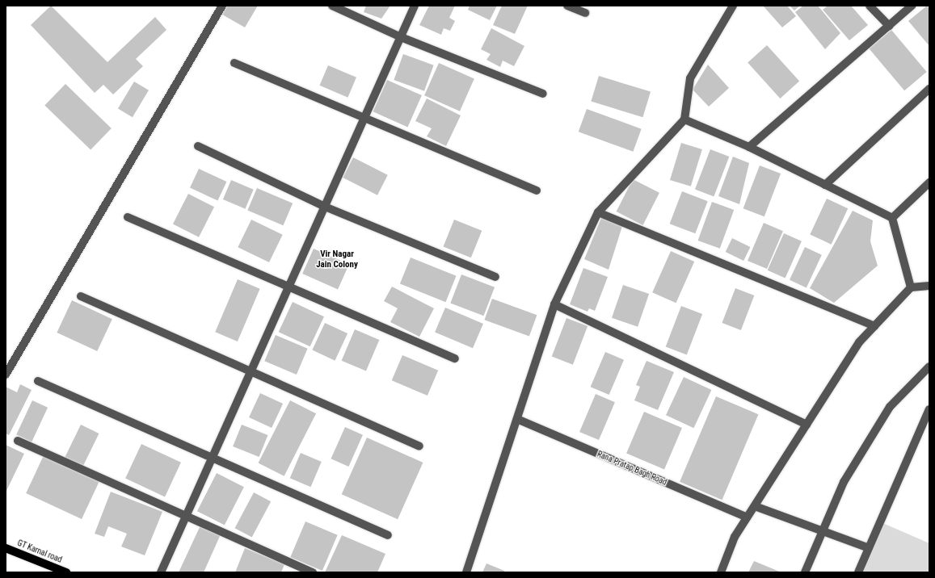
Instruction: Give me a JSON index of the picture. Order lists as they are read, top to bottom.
{
  "streets": {
    "main road": ["GT Karnal road"],
    "street": ["Rana Pratap Bagh Road"]
  },
  "districts": ["Vir Nagar Jain Colony"]
}
